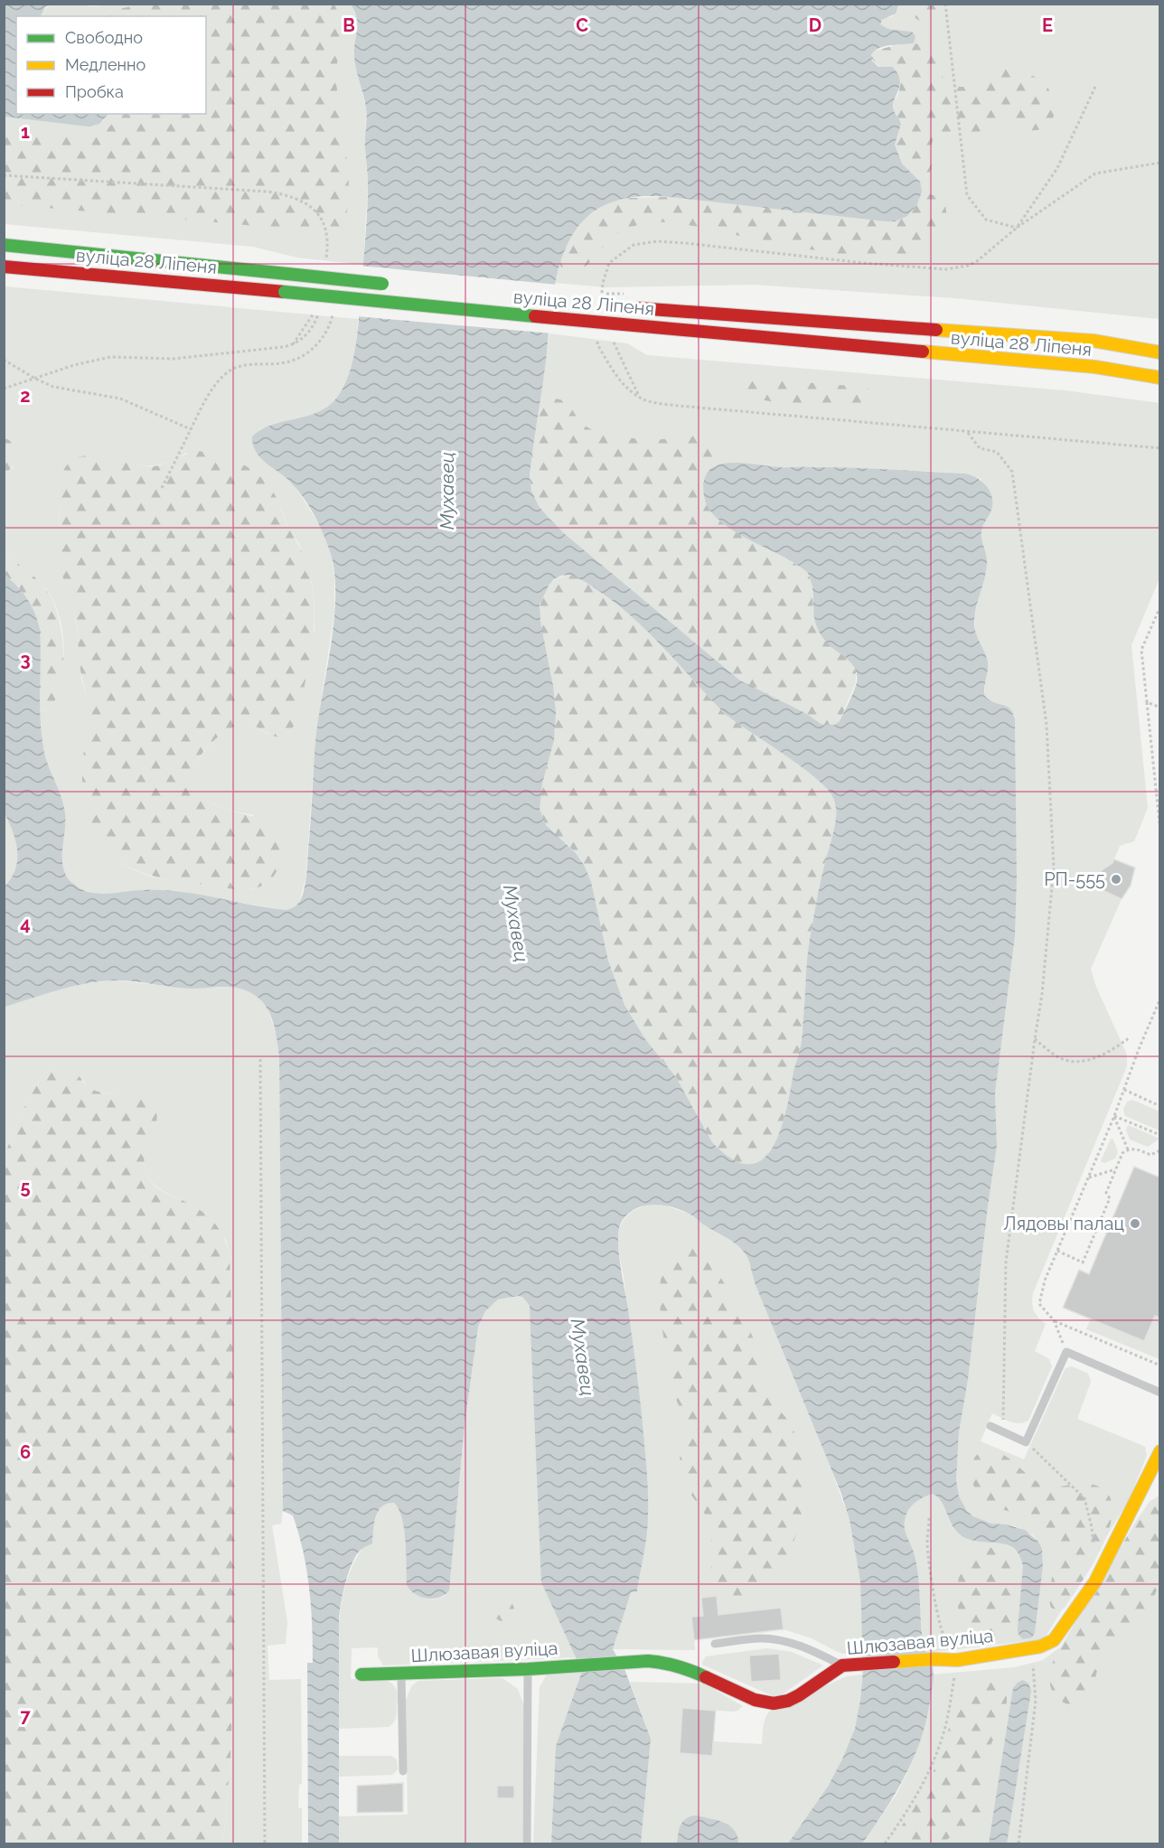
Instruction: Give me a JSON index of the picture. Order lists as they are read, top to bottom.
{
  "streets": {
    "main road": ["вуліца 28 Ліпеня", "Шлюзавая вуліца"]
  },
  "water": ["Мухавец"],
  "places": ["РП-555", "Лядовы палац"],
  "legend": ["Свободно", "Медленно", "Пробка"],
  "grid": {
    "columns": [
      "B",
      "C",
      "D",
      "E"
    ],
    "rows": [
      "1",
      "2",
      "3",
      "4",
      "5",
      "6",
      "7"
    ]
  }
}
